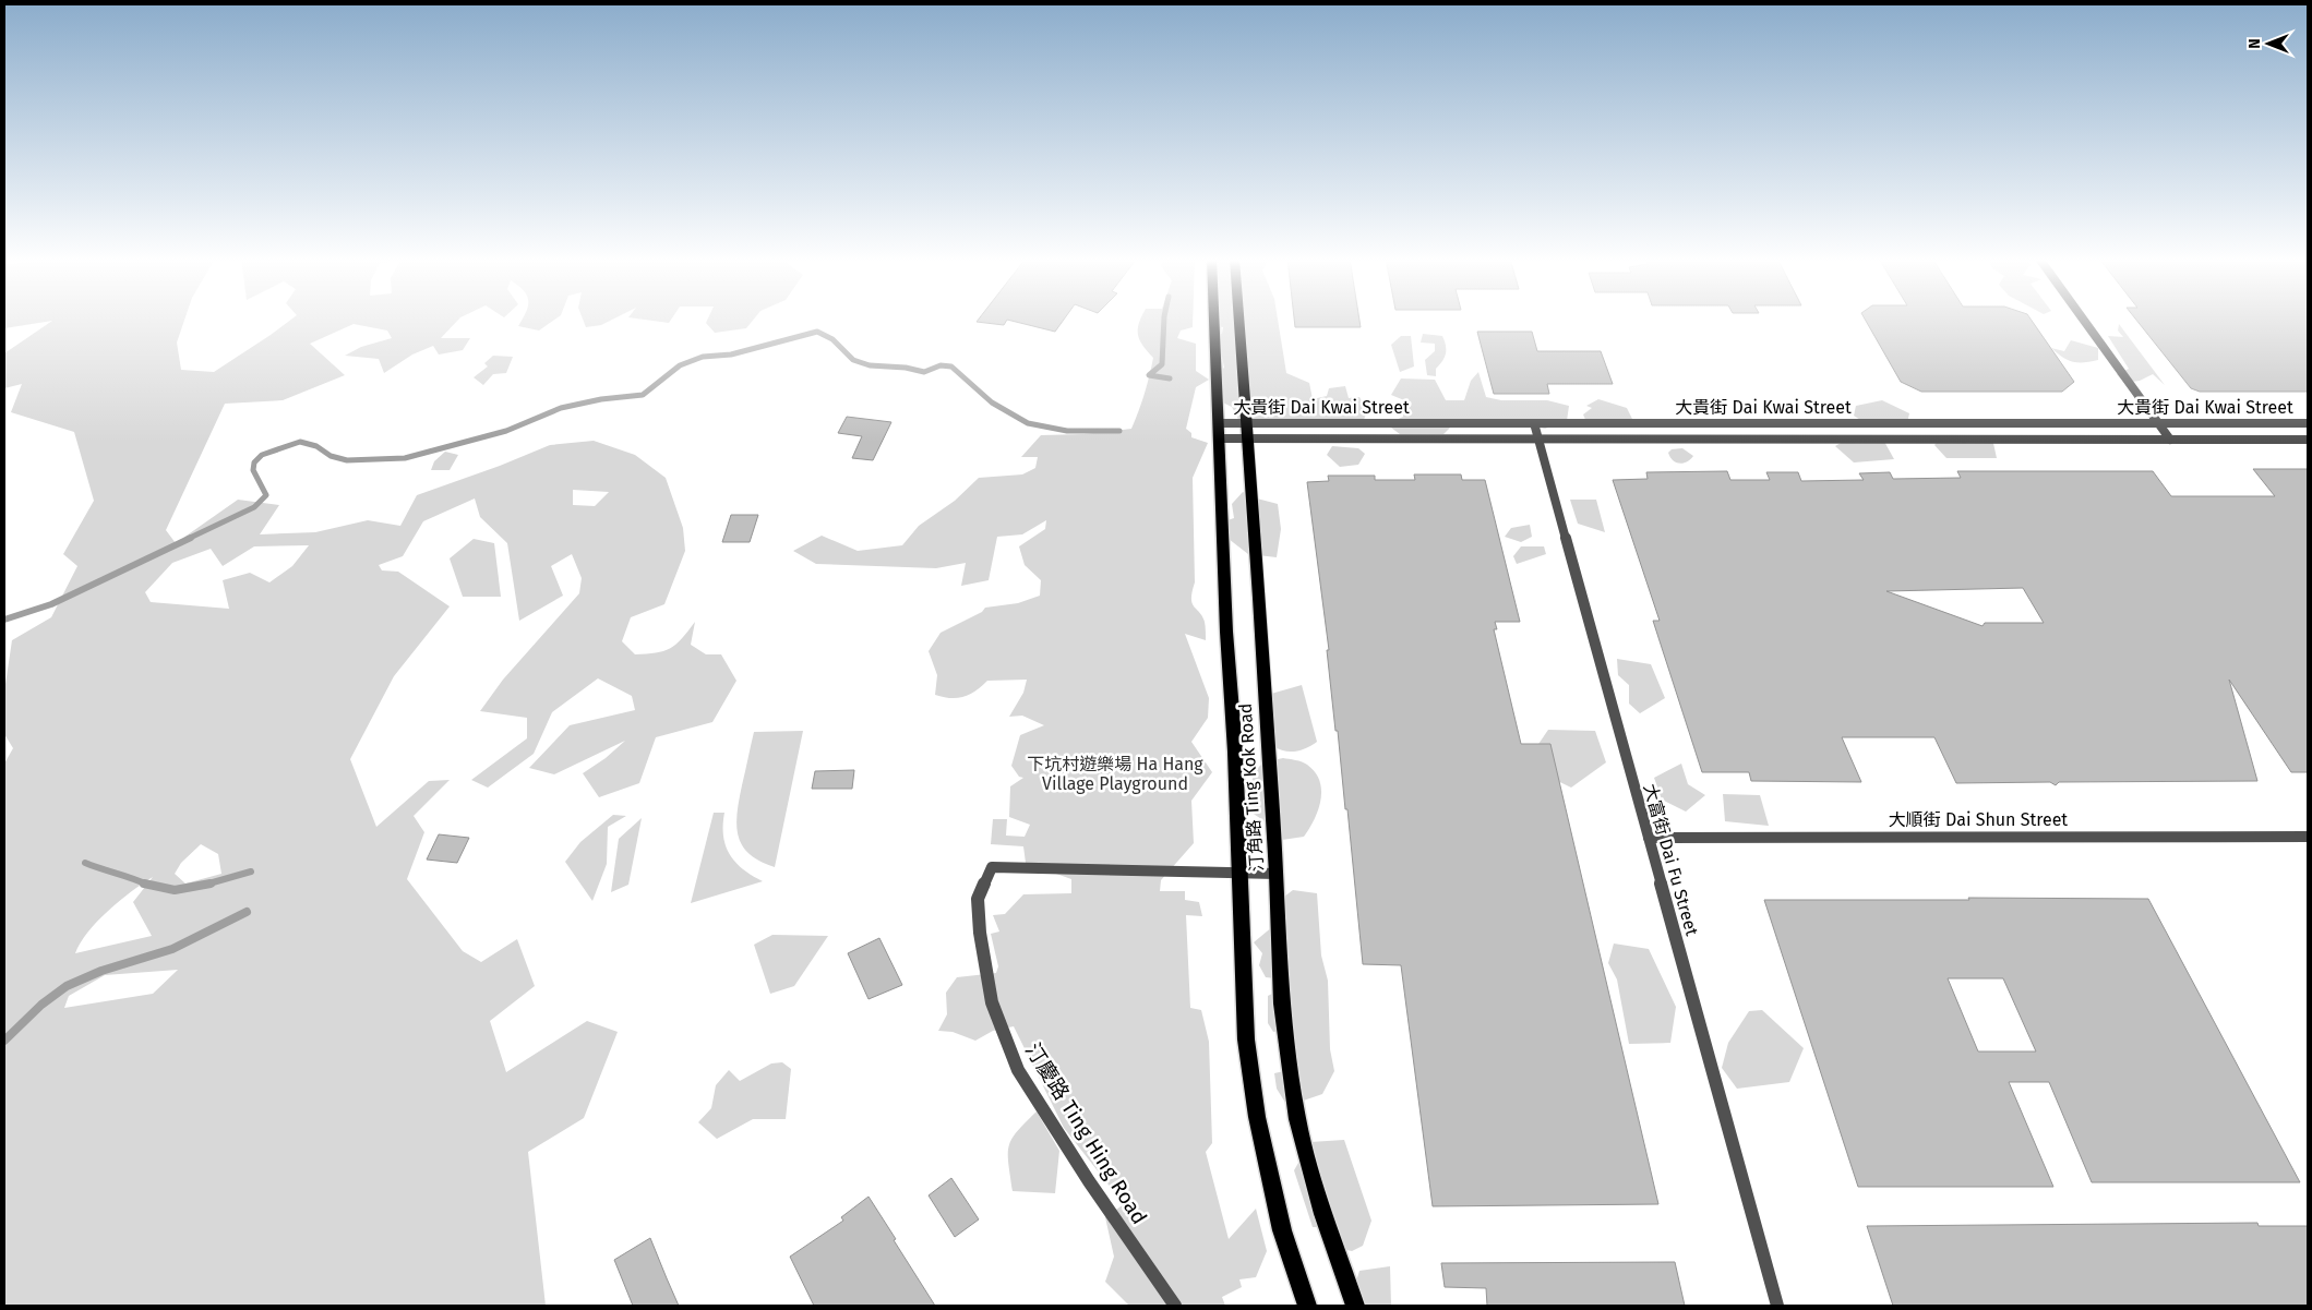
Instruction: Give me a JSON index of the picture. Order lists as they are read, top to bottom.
{
  "streets": {
    "main road": ["汀角路 Ting Kok Road"],
    "street": [
      "大貴街 Dai Kwai Street",
      "大順街 Dai Shun Street",
      "大富街 Dai Fu Street",
      "汀慶路 Ting Hing Road"
    ]
  },
  "crossings": [
    ["大貴街 Dai Kwai Street", "汀角路 Ting Kok Road"],
    ["大貴街 Dai Kwai Street", "大富街 Dai Fu Street"],
    ["汀角路 Ting Kok Road", "汀慶路 Ting Hing Road"],
    ["大順街 Dai Shun Street", "大富街 Dai Fu Street"]
  ],
  "parks": ["下坑村遊樂場 Ha Hang Village Playground"],
  "north": "left"
}
